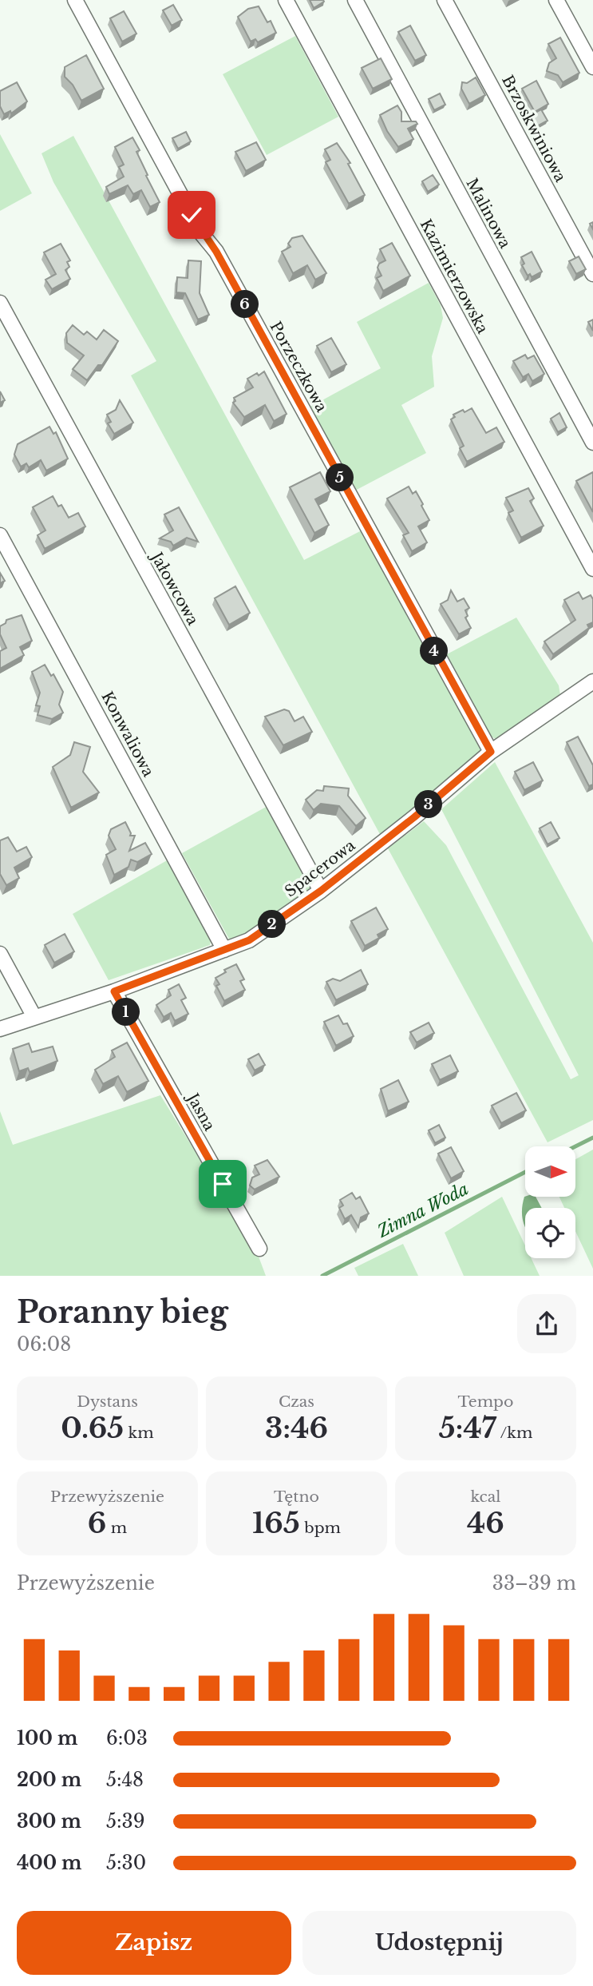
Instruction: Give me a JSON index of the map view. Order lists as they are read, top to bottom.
{
  "streets": {
    "street": [
      "Brzoskwiniowa",
      "Malinowa",
      "Kazimierzowska",
      "Porzeczkowa",
      "Jałowcowa",
      "Konwaliowa",
      "Spacerowa",
      "Jasna"
    ]
  },
  "crossings": [
    ["Porzeczkowa", "Spacerowa"],
    ["Jałowcowa", "Spacerowa"],
    ["Konwaliowa", "Spacerowa"],
    ["Spacerowa", "Jasna"]
  ],
  "water": ["Zimna Woda"],
  "north": "right",
  "page": {
    "pins": [
      "6",
      "5",
      "4",
      "3",
      "2",
      "1"
    ],
    "heading": ["Poranny bieg", "06:08"],
    "stats": [
      ["Dystans", "0.65 km"],
      ["Czas", "3:46"],
      ["Tempo", "5:47 /km"],
      ["Przewyższenie", "6 m"],
      ["Tętno", "165 bpm"],
      ["kcal", "46"]
    ],
    "chart": ["Przewyższenie", "33–39 m"],
    "list": [
      {
        "name": "100 m",
        "note": "6:03"
      },
      {
        "name": "200 m",
        "note": "5:48"
      },
      {
        "name": "300 m",
        "note": "5:39"
      },
      {
        "name": "400 m",
        "note": "5:30"
      }
    ],
    "buttons": ["Zapisz", "Udostępnij"]
  }
}
